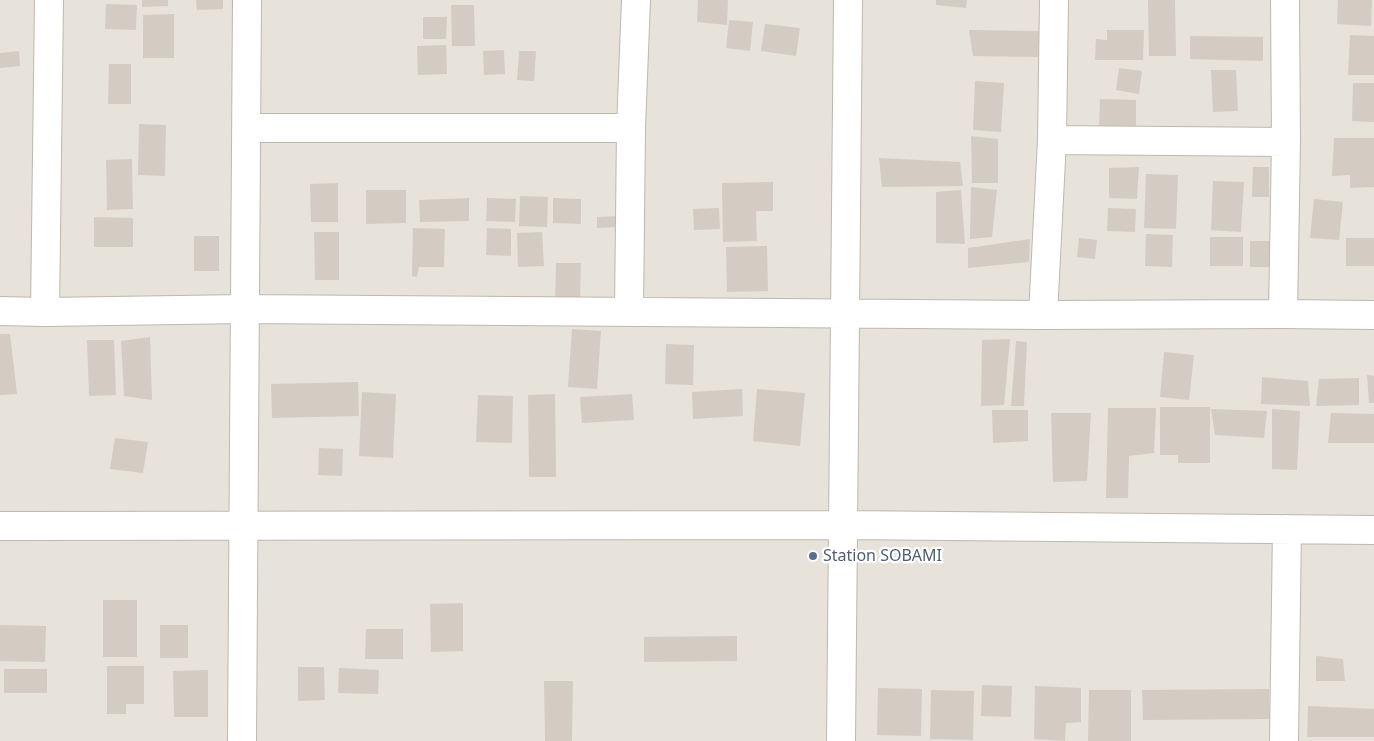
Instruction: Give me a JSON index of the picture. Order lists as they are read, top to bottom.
{
  "places": ["Station SOBAMI"]
}
